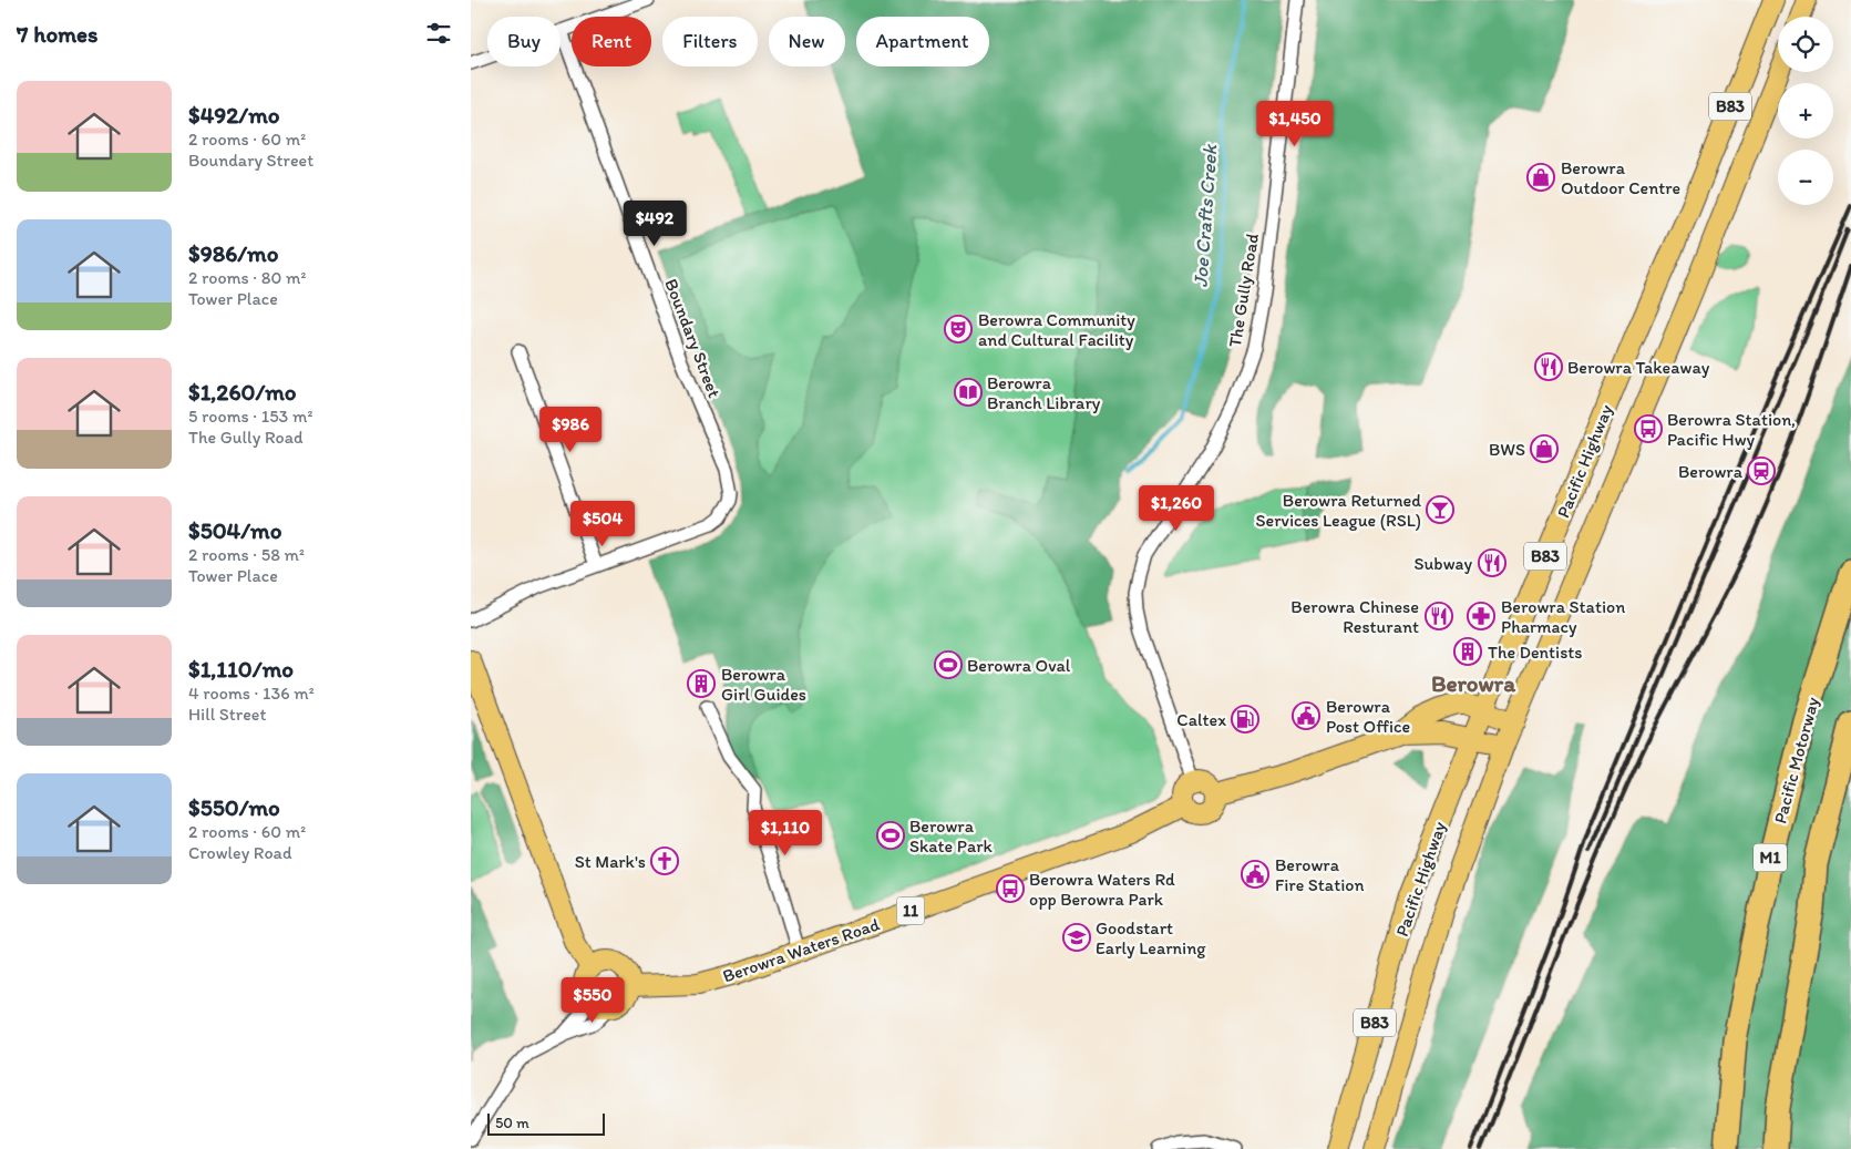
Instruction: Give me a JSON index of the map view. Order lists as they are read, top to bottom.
{
  "streets": {
    "highway": ["Pacific Motorway", "M1"],
    "main road": [
      "B83",
      "Pacific Highway",
      "11",
      "Berowra Waters Road"
    ],
    "street": ["The Gully Road", "Boundary Street"]
  },
  "crossings": [
    ["The Gully Road", "Berowra Waters Road"]
  ],
  "districts": ["Berowra"],
  "water": ["Joe Crafts Creek"],
  "places": {
    "shop": ["Berowra Outdoor Centre", "BWS"],
    "theatre": ["Berowra Community and Cultural Facility"],
    "restaurant": ["Berowra Takeaway", "Subway", "Berowra Chinese Resturant"],
    "library": ["Berowra Branch Library"],
    "bus stop": ["Berowra Station, Pacific Hwy", "Berowra Waters Rd opp Berowra Park"],
    "station": ["Berowra"],
    "bar": ["Berowra Returned Services League (RSL)"],
    "pharmacy": ["Berowra Station Pharmacy"],
    "building": ["The Dentists", "Berowra Girl Guides"],
    "sports": ["Berowra Oval", "Berowra Skate Park"],
    "public building": ["Berowra Post Office", "Berowra Fire Station"],
    "fuel station": ["Caltex"],
    "church": ["St Mark's"],
    "school or university": ["Goodstart Early Learning"]
  },
  "scale_bar": "50 m",
  "page": {
    "heading": "7 homes",
    "map_buttons": ["+", "−"],
    "chip": [
      "Buy",
      "Rent",
      "Filters",
      "New",
      "Apartment"
    ],
    "list": [
      {
        "name": "$492/mo",
        "note": "2 rooms · 60 m² · Boundary Street"
      },
      {
        "name": "$986/mo",
        "note": "2 rooms · 80 m² · Tower Place"
      },
      {
        "name": "$1,260/mo",
        "note": "5 rooms · 153 m² · The Gully Road"
      },
      {
        "name": "$504/mo",
        "note": "2 rooms · 58 m² · Tower Place"
      },
      {
        "name": "$1,110/mo",
        "note": "4 rooms · 136 m² · Hill Street"
      },
      {
        "name": "$550/mo",
        "note": "2 rooms · 60 m² · Crowley Road"
      }
    ],
    "price": [
      "$1,450",
      "$492",
      "$986",
      "$1,260",
      "$504",
      "$1,110",
      "$550"
    ],
    "scale": "50 m"
  }
}
